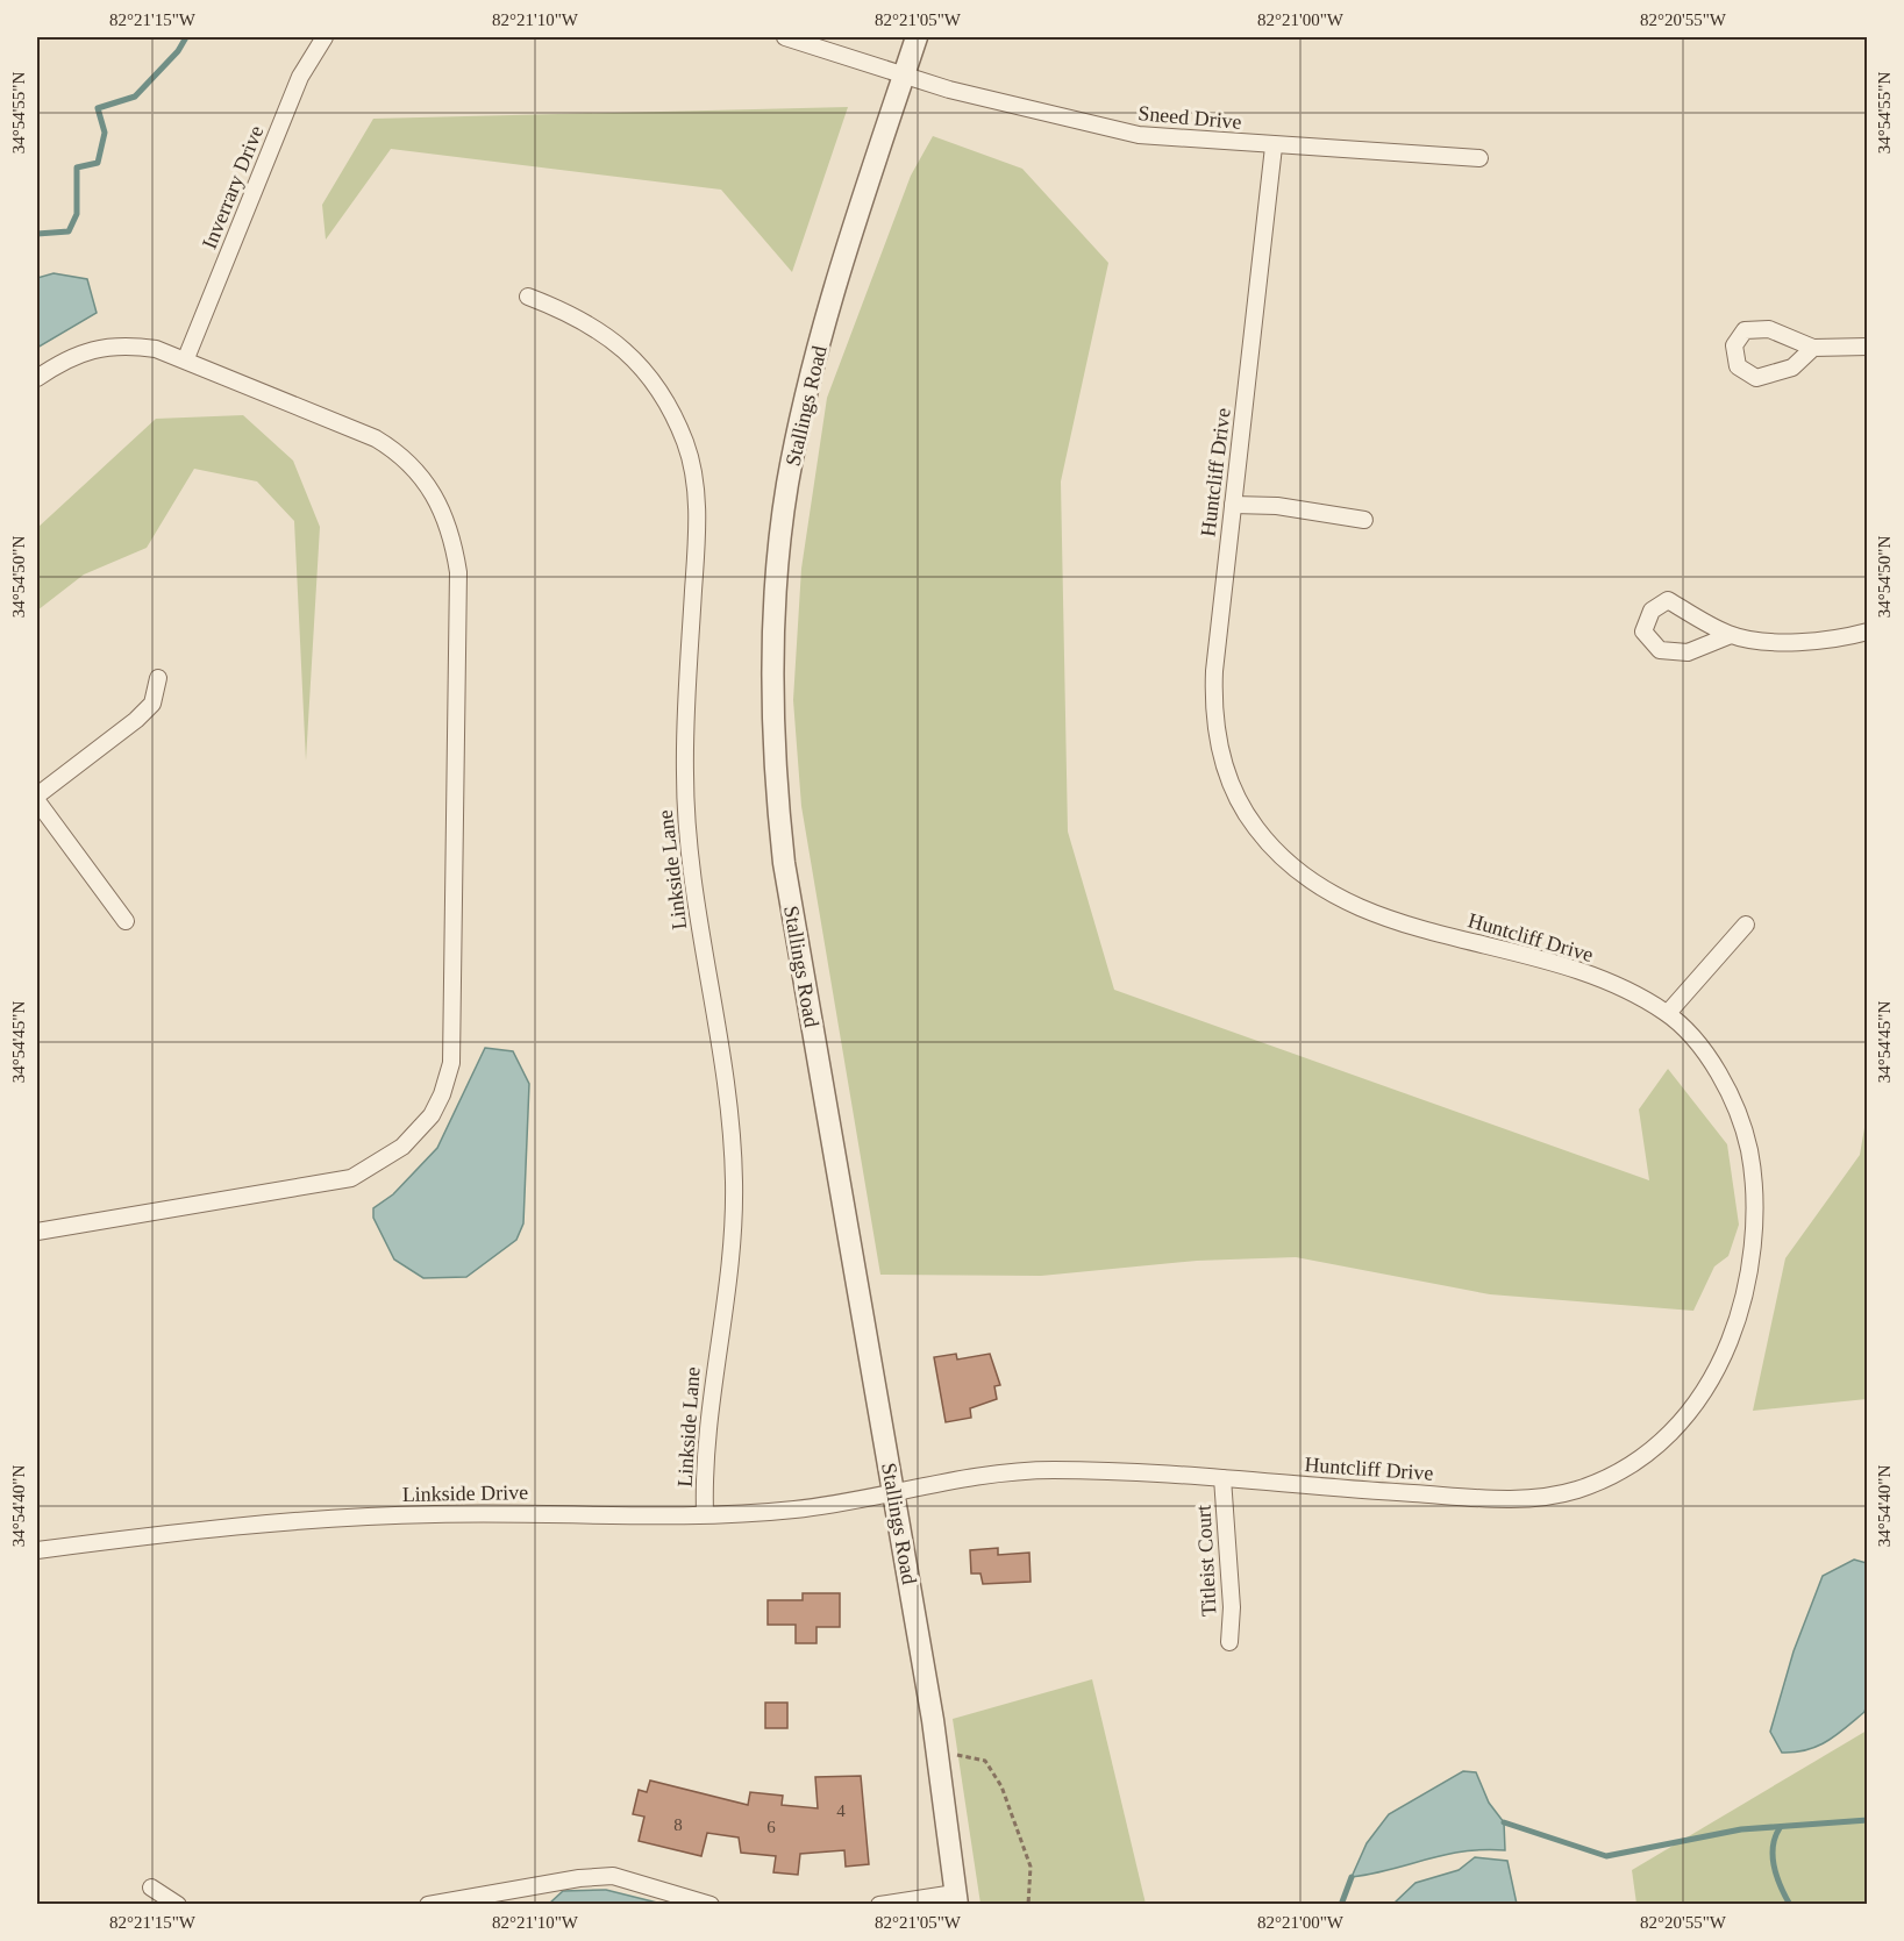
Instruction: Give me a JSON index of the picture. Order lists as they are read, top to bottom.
{
  "streets": {
    "street": [
      "Sneed Drive",
      "Inverrary Drive",
      "Stallings Road",
      "Huntcliff Drive",
      "Linkside Lane",
      "Linkside Drive",
      "Titleist Court"
    ]
  },
  "crossings": [
    ["Sneed Drive", "Stallings Road"],
    ["Sneed Drive", "Huntcliff Drive"],
    ["Stallings Road", "Huntcliff Drive"],
    ["Stallings Road", "Linkside Drive"],
    ["Huntcliff Drive", "Linkside Drive"],
    ["Huntcliff Drive", "Titleist Court"],
    ["Linkside Lane", "Linkside Drive"]
  ],
  "house_numbers": ["4", "8", "6"],
  "coordinates": [
    "82°21'15\"W",
    "82°21'10\"W",
    "82°21'05\"W",
    "82°21'00\"W",
    "82°20'55\"W",
    "34°54'55\"N",
    "34°54'50\"N",
    "34°54'45\"N",
    "34°54'40\"N"
  ]
}
